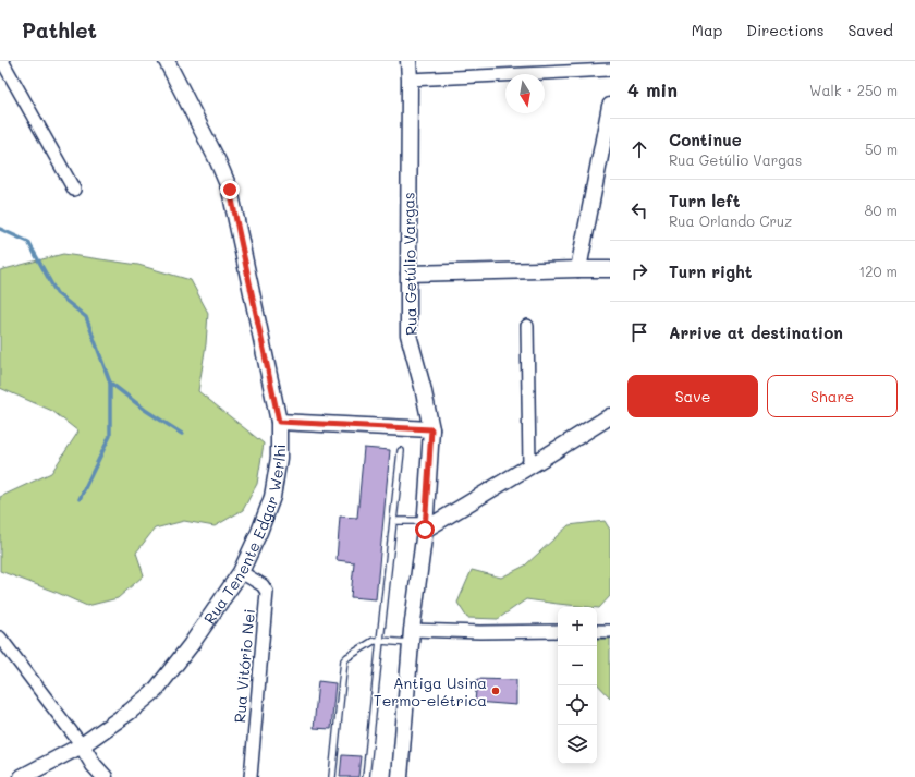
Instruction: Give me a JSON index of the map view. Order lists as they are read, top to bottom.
{
  "streets": {
    "street": ["Rua Getúlio Vargas", "Rua Tenente Edgar Werlhi", "Rua Vitório Nei"]
  },
  "crossings": [
    ["Rua Tenente Edgar Werlhi", "Rua Vitório Nei"]
  ],
  "places": ["Antiga Usina Termo-elétrica"],
  "north": "bottom",
  "page": {
    "header": "Pathlet",
    "nav": ["Map", "Directions", "Saved"],
    "heading": ["4 min", "Walk · 250 m"],
    "list": [
      ["Continue", "Rua Getúlio Vargas", "50 m"],
      ["Turn left", "Rua Orlando Cruz", "80 m"],
      ["Turn right", "120 m"],
      "Arrive at destination"
    ],
    "buttons": ["Save", "Share"],
    "map_buttons": ["+", "−"]
  }
}
